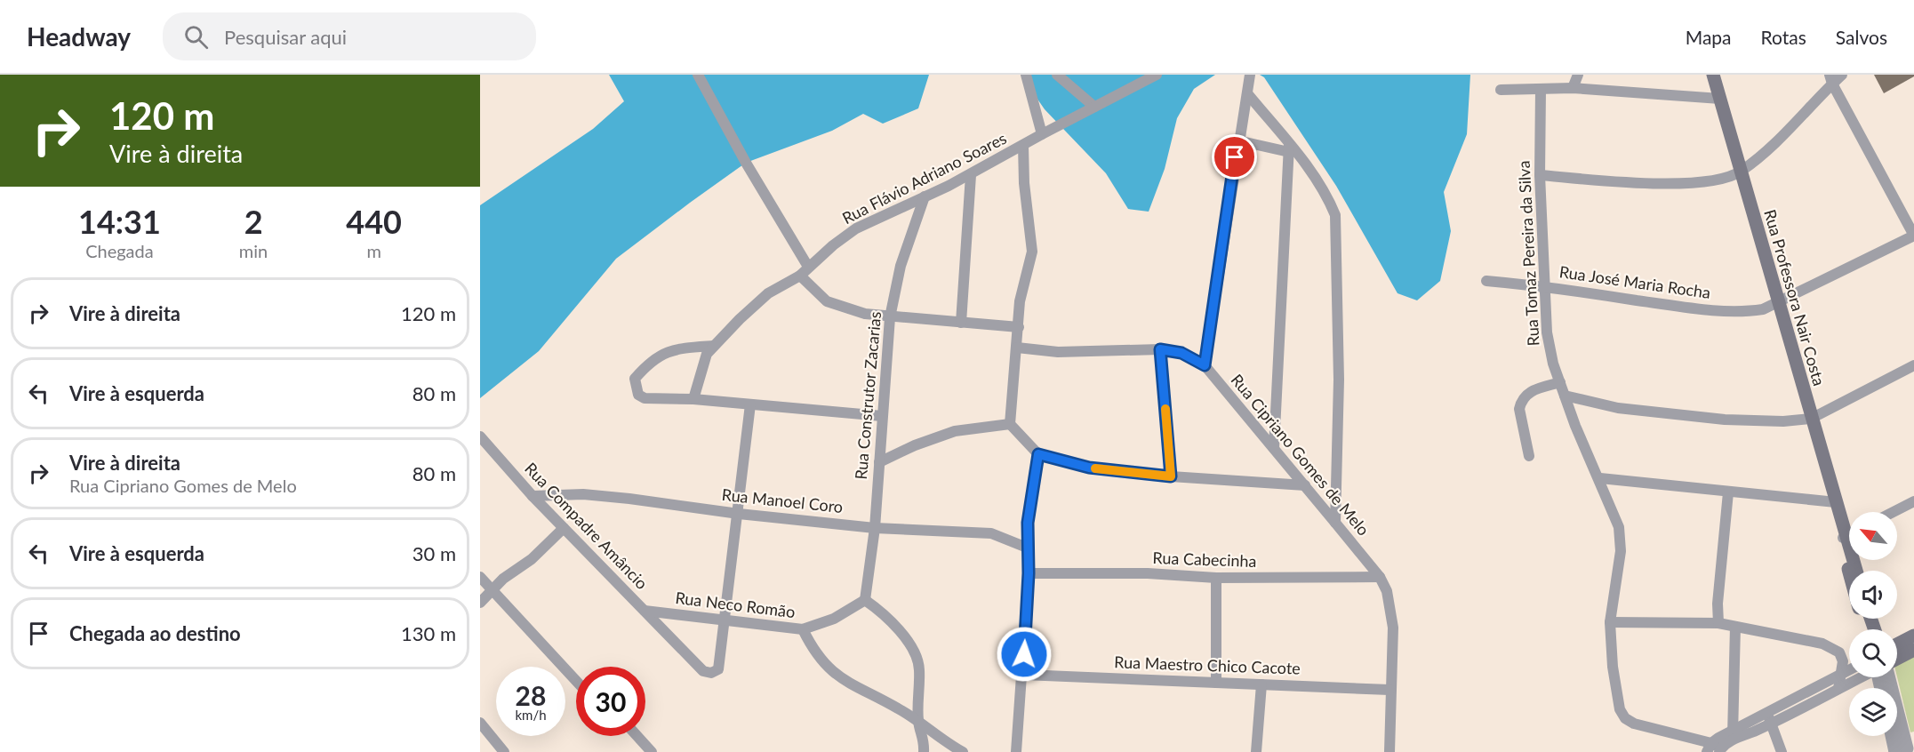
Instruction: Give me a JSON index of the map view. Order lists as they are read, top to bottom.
{
  "streets": {
    "main road": ["Rua Professora Nair Costa"],
    "street": [
      "Rua Flávio Adriano Soares",
      "Rua Tomaz Pereira da Silva",
      "Rua José Maria Rocha",
      "Rua Construtor Zacarias",
      "Rua Cipriano Gomes de Melo",
      "Rua Manoel Coro",
      "Rua Compadre Amâncio",
      "Rua Cabecinha",
      "Rua Neco Romão",
      "Rua Maestro Chico Cacote"
    ]
  },
  "crossings": [
    ["Rua Flávio Adriano Soares", "Rua Construtor Zacarias"],
    ["Rua Tomaz Pereira da Silva", "Rua José Maria Rocha"],
    ["Rua José Maria Rocha", "Rua Professora Nair Costa"],
    ["Rua Construtor Zacarias", "Rua Manoel Coro"],
    ["Rua Construtor Zacarias", "Rua Neco Romão"],
    ["Rua Cipriano Gomes de Melo", "Rua Cabecinha"],
    ["Rua Cipriano Gomes de Melo", "Rua Maestro Chico Cacote"],
    ["Rua Manoel Coro", "Rua Compadre Amâncio"],
    ["Rua Compadre Amâncio", "Rua Neco Romão"]
  ],
  "north": "top left",
  "page": {
    "header": "Headway",
    "search": "Pesquisar aqui",
    "nav": ["Mapa", "Rotas", "Salvos"],
    "turn": ["120 m", "Vire à direita"],
    "eta": [
      "14:31",
      "Chegada",
      "2",
      "min",
      "440",
      "m"
    ],
    "list": [
      {
        "name": "Vire à direita",
        "value": "120 m"
      },
      {
        "name": "Vire à esquerda",
        "value": "80 m"
      },
      {
        "name": "Vire à direita",
        "note": "Rua Cipriano Gomes de Melo",
        "value": "80 m"
      },
      {
        "name": "Vire à esquerda",
        "value": "30 m"
      },
      {
        "name": "Chegada ao destino",
        "value": "130 m"
      }
    ],
    "speed": "28 km/h",
    "limit": "30"
  }
}
